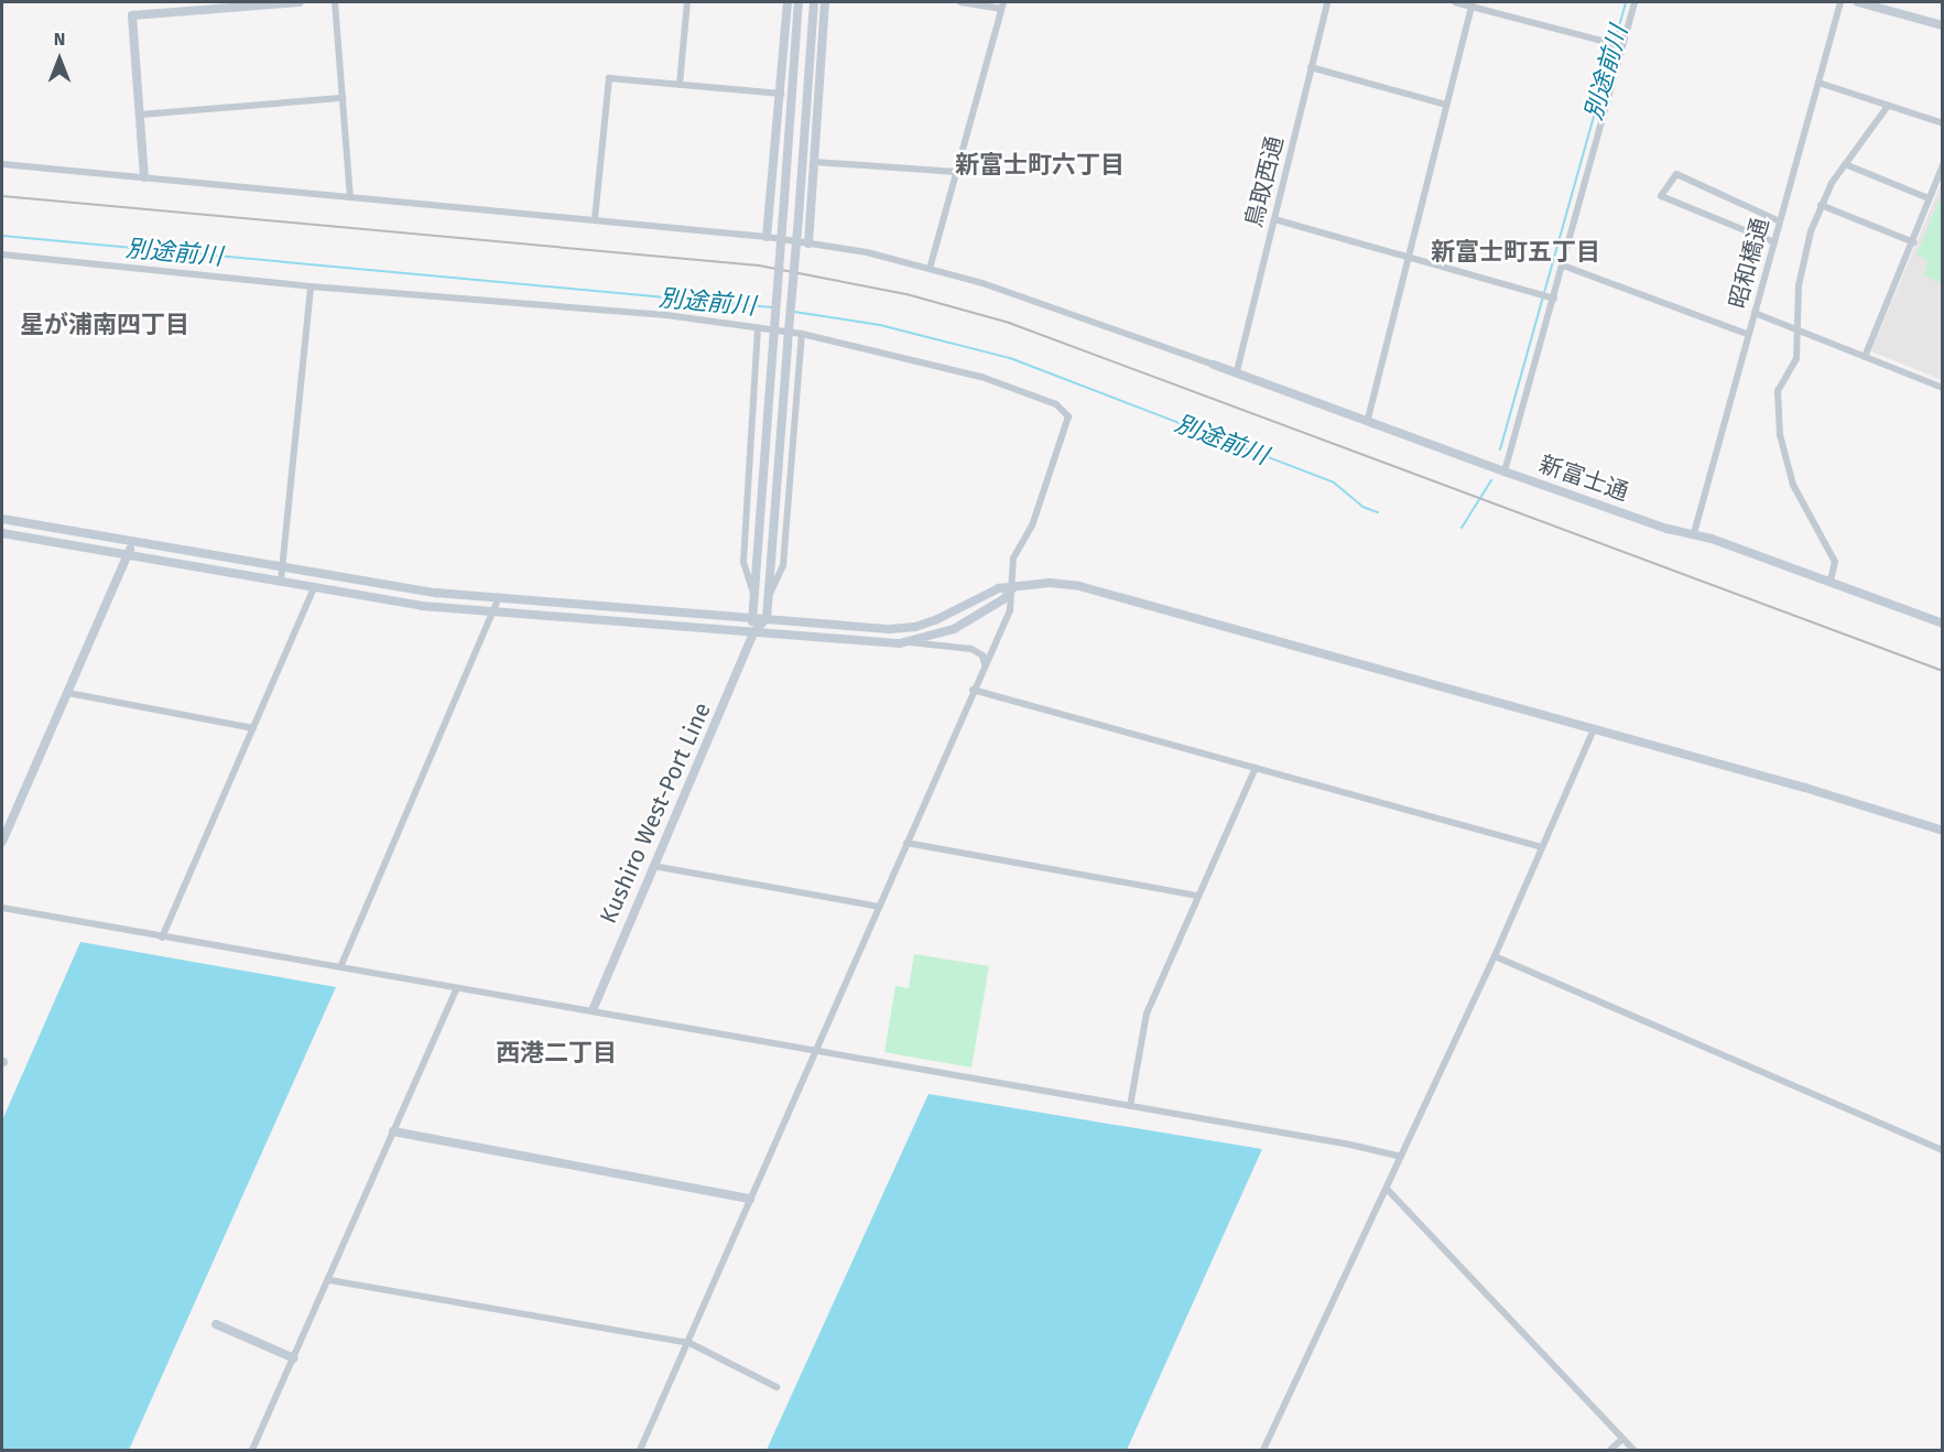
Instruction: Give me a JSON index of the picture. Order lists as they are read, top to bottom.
{
  "streets": {
    "street": [
      "鳥取西通",
      "昭和橋通",
      "新富士通",
      "Kushiro West-Port Line"
    ]
  },
  "crossings": [
    ["鳥取西通", "新富士通"],
    ["昭和橋通", "新富士通"]
  ],
  "districts": [
    "新富士町六丁目",
    "新富士町五丁目",
    "星が浦南四丁目",
    "西港二丁目"
  ],
  "water": ["別途前川"],
  "north": "top"
}
